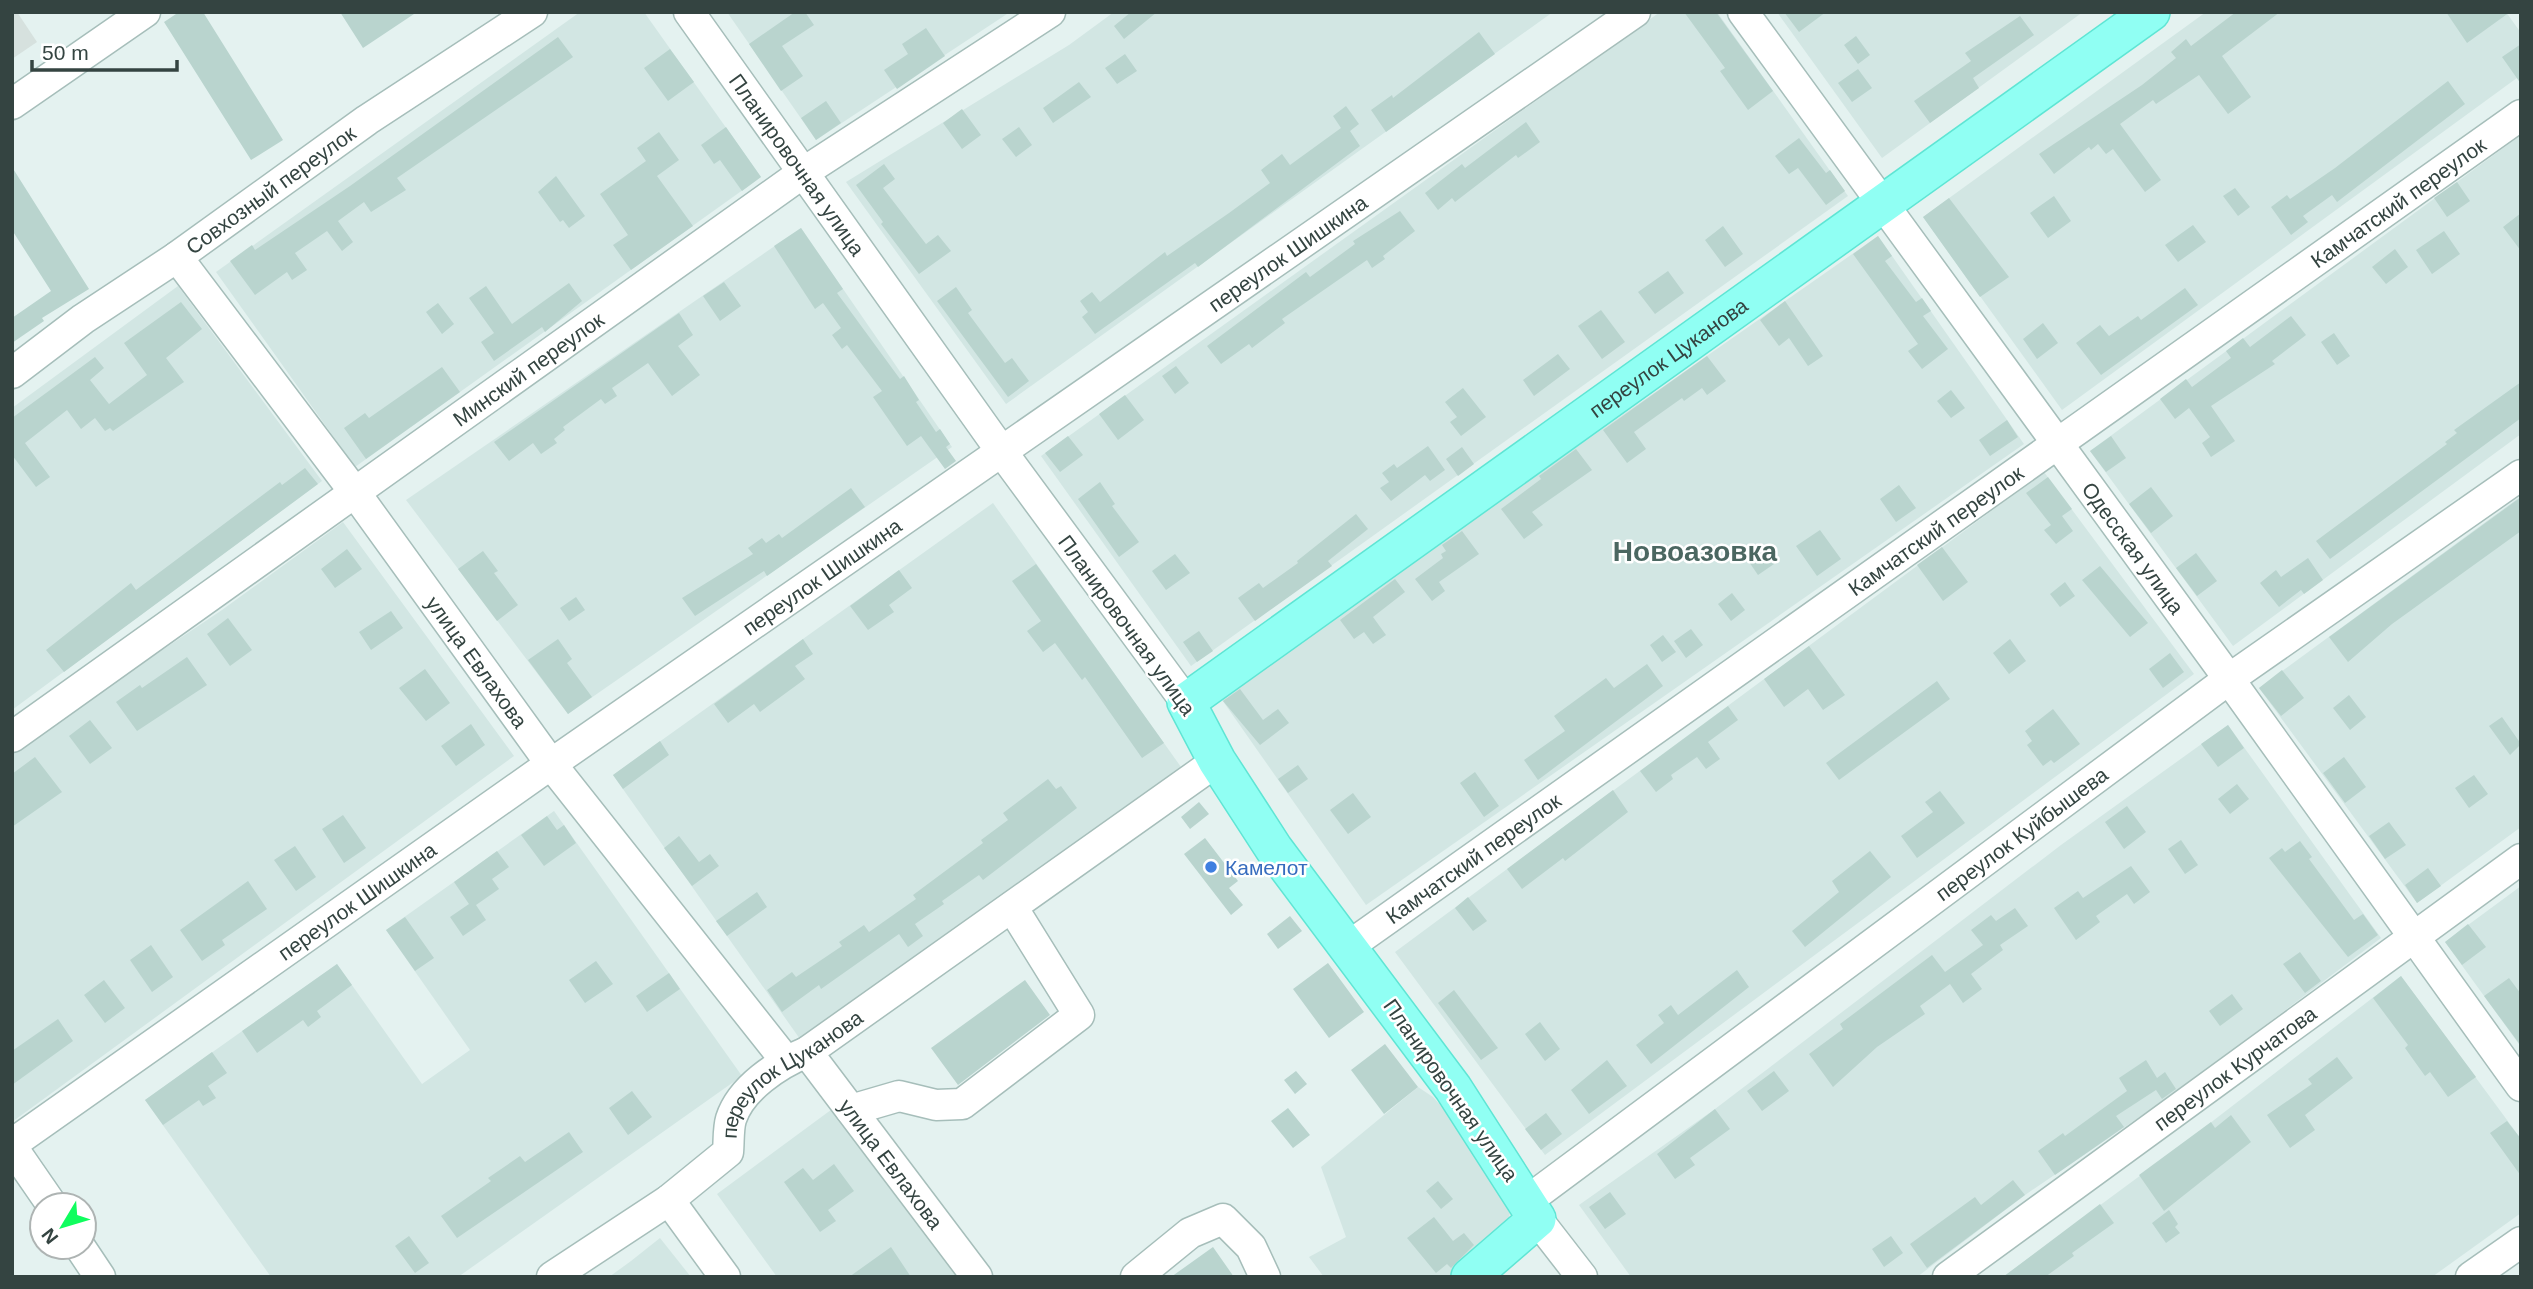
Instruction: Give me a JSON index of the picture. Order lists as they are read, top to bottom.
{
  "streets": {
    "main road": ["Планировочная улица", "переулок Цуканова", "переулок Куйбышева"],
    "street": [
      "Совхозный переулок",
      "Камчатский переулок",
      "переулок Шишкина",
      "Минский переулок",
      "Одесская улица",
      "улица Евлахова",
      "переулок Курчатова"
    ]
  },
  "crossings": [
    ["Планировочная улица", "Камчатский переулок"],
    ["Планировочная улица", "переулок Шишкина"],
    ["Планировочная улица", "переулок Цуканова"],
    ["Планировочная улица", "Минский переулок"],
    ["Планировочная улица", "переулок Куйбышева"],
    ["Совхозный переулок", "улица Евлахова"],
    ["Камчатский переулок", "Одесская улица"],
    ["переулок Шишкина", "улица Евлахова"],
    ["переулок Цуканова", "Одесская улица"],
    ["переулок Цуканова", "улица Евлахова"],
    ["Минский переулок", "улица Евлахова"],
    ["Одесская улица", "переулок Куйбышева"],
    ["Одесская улица", "переулок Курчатова"]
  ],
  "districts": ["Новоазовка"],
  "places": ["Камелот"],
  "scale_bar": "50 m",
  "north": "bottom left"
}
